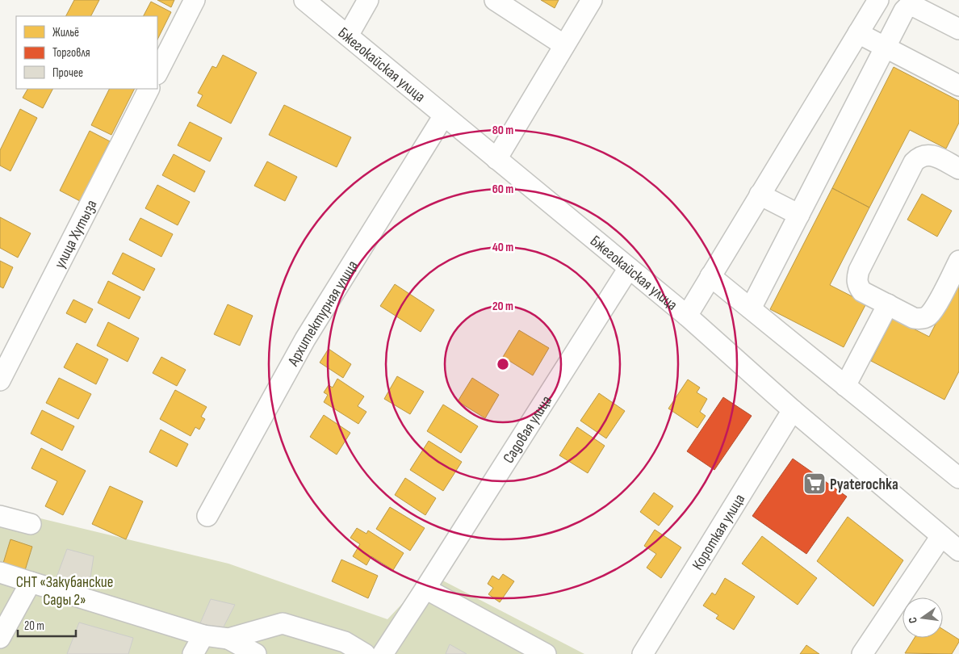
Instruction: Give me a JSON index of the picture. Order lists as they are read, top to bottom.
{
  "streets": {
    "street": [
      "Бжегокайская улица",
      "улица Хутыза",
      "Архитектурная улица",
      "Садовая улица",
      "Короткая улица"
    ]
  },
  "crossings": [
    ["Бжегокайская улица", "Архитектурная улица"],
    ["Бжегокайская улица", "Садовая улица"],
    ["Бжегокайская улица", "Короткая улица"]
  ],
  "parks": ["СНТ «Закубанские Сады 2»"],
  "places": {
    "supermarket": ["Pyaterochka"]
  },
  "legend": ["Жильё", "Торговля", "Прочее"],
  "scale_bar": "20 m",
  "north": "left",
  "rings": [
    "80 m",
    "60 m",
    "40 m",
    "20 m"
  ]
}
